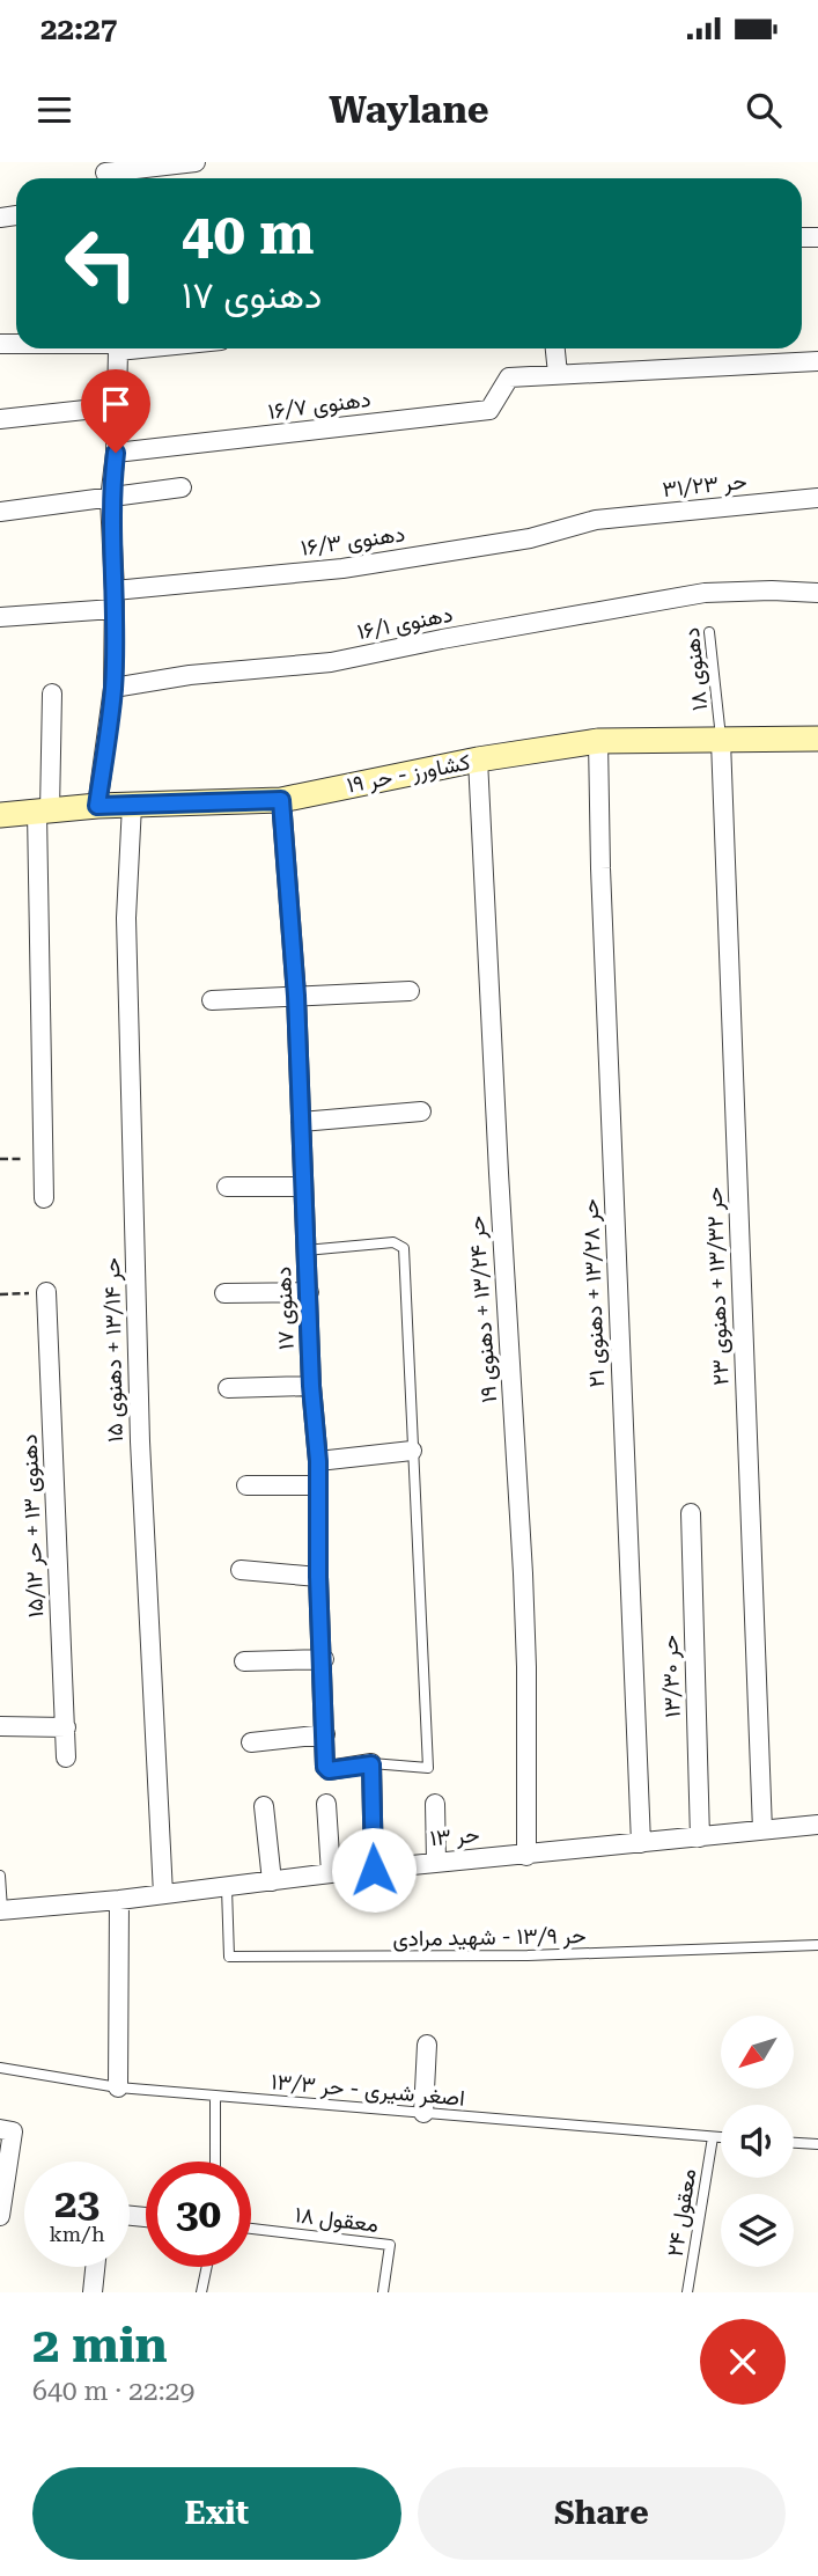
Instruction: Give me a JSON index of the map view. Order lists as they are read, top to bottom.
{
  "streets": {
    "street": [
      "دهنوی ۱۶/۷",
      "حر ۳۱/۲۳",
      "دهنوی ۱۶/۳",
      "دهنوی ۱۶/۱",
      "کشاورز - حر ۱۹",
      "حر ۱۳/۳۲ + دهنوی ۲۳",
      "حر ۱۳/۲۸ + دهنوی ۲۱",
      "دهنوی ۱۷",
      "حر ۱۳/۲۴ + دهنوی ۱۹",
      "حر ۱۳/۱۴ + دهنوی ۱۵",
      "دهنوی ۱۳ + حر ۱۵/۱۲",
      "حر ۱۳/۳۰",
      "حر ۱۳"
    ],
    "lane": [
      "دهنوی ۱۸",
      "حر ۱۳/۹ - شهید مرادی",
      "اصغر شیری - حر ۱۳/۳",
      "معقول ۲۴",
      "معقول ۱۸"
    ]
  },
  "crossings": [
    ["حر ۳۱/۲۳", "دهنوی ۱۶/۳"],
    ["دهنوی ۱۸", "کشاورز - حر ۱۹"],
    ["دهنوی ۱۸", "حر ۱۳/۳۲ + دهنوی ۲۳"],
    ["کشاورز - حر ۱۹", "حر ۱۳/۳۲ + دهنوی ۲۳"],
    ["کشاورز - حر ۱۹", "حر ۱۳/۲۸ + دهنوی ۲۱"],
    ["کشاورز - حر ۱۹", "دهنوی ۱۷"],
    ["کشاورز - حر ۱۹", "حر ۱۳/۲۴ + دهنوی ۱۹"],
    ["کشاورز - حر ۱۹", "حر ۱۳/۱۴ + دهنوی ۱۵"],
    ["حر ۱۳/۳۲ + دهنوی ۲۳", "حر ۱۳"],
    ["حر ۱۳/۲۸ + دهنوی ۲۱", "حر ۱۳"],
    ["حر ۱۳/۲۴ + دهنوی ۱۹", "حر ۱۳"],
    ["حر ۱۳/۱۴ + دهنوی ۱۵", "حر ۱۳"],
    ["حر ۱۳/۳۰", "حر ۱۳"],
    ["حر ۱۳", "حر ۱۳/۹ - شهید مرادی"],
    ["اصغر شیری - حر ۱۳/۳", "معقول ۲۴"]
  ],
  "north": "bottom left",
  "page": {
    "status": "22:27",
    "header": "Waylane",
    "turn": ["40 m", "دهنوی ۱۷"],
    "speed": "23 km/h",
    "limit": "30",
    "heading": ["2 min", "640 m · 22:29"],
    "buttons": ["Exit", "Share"]
  }
}
